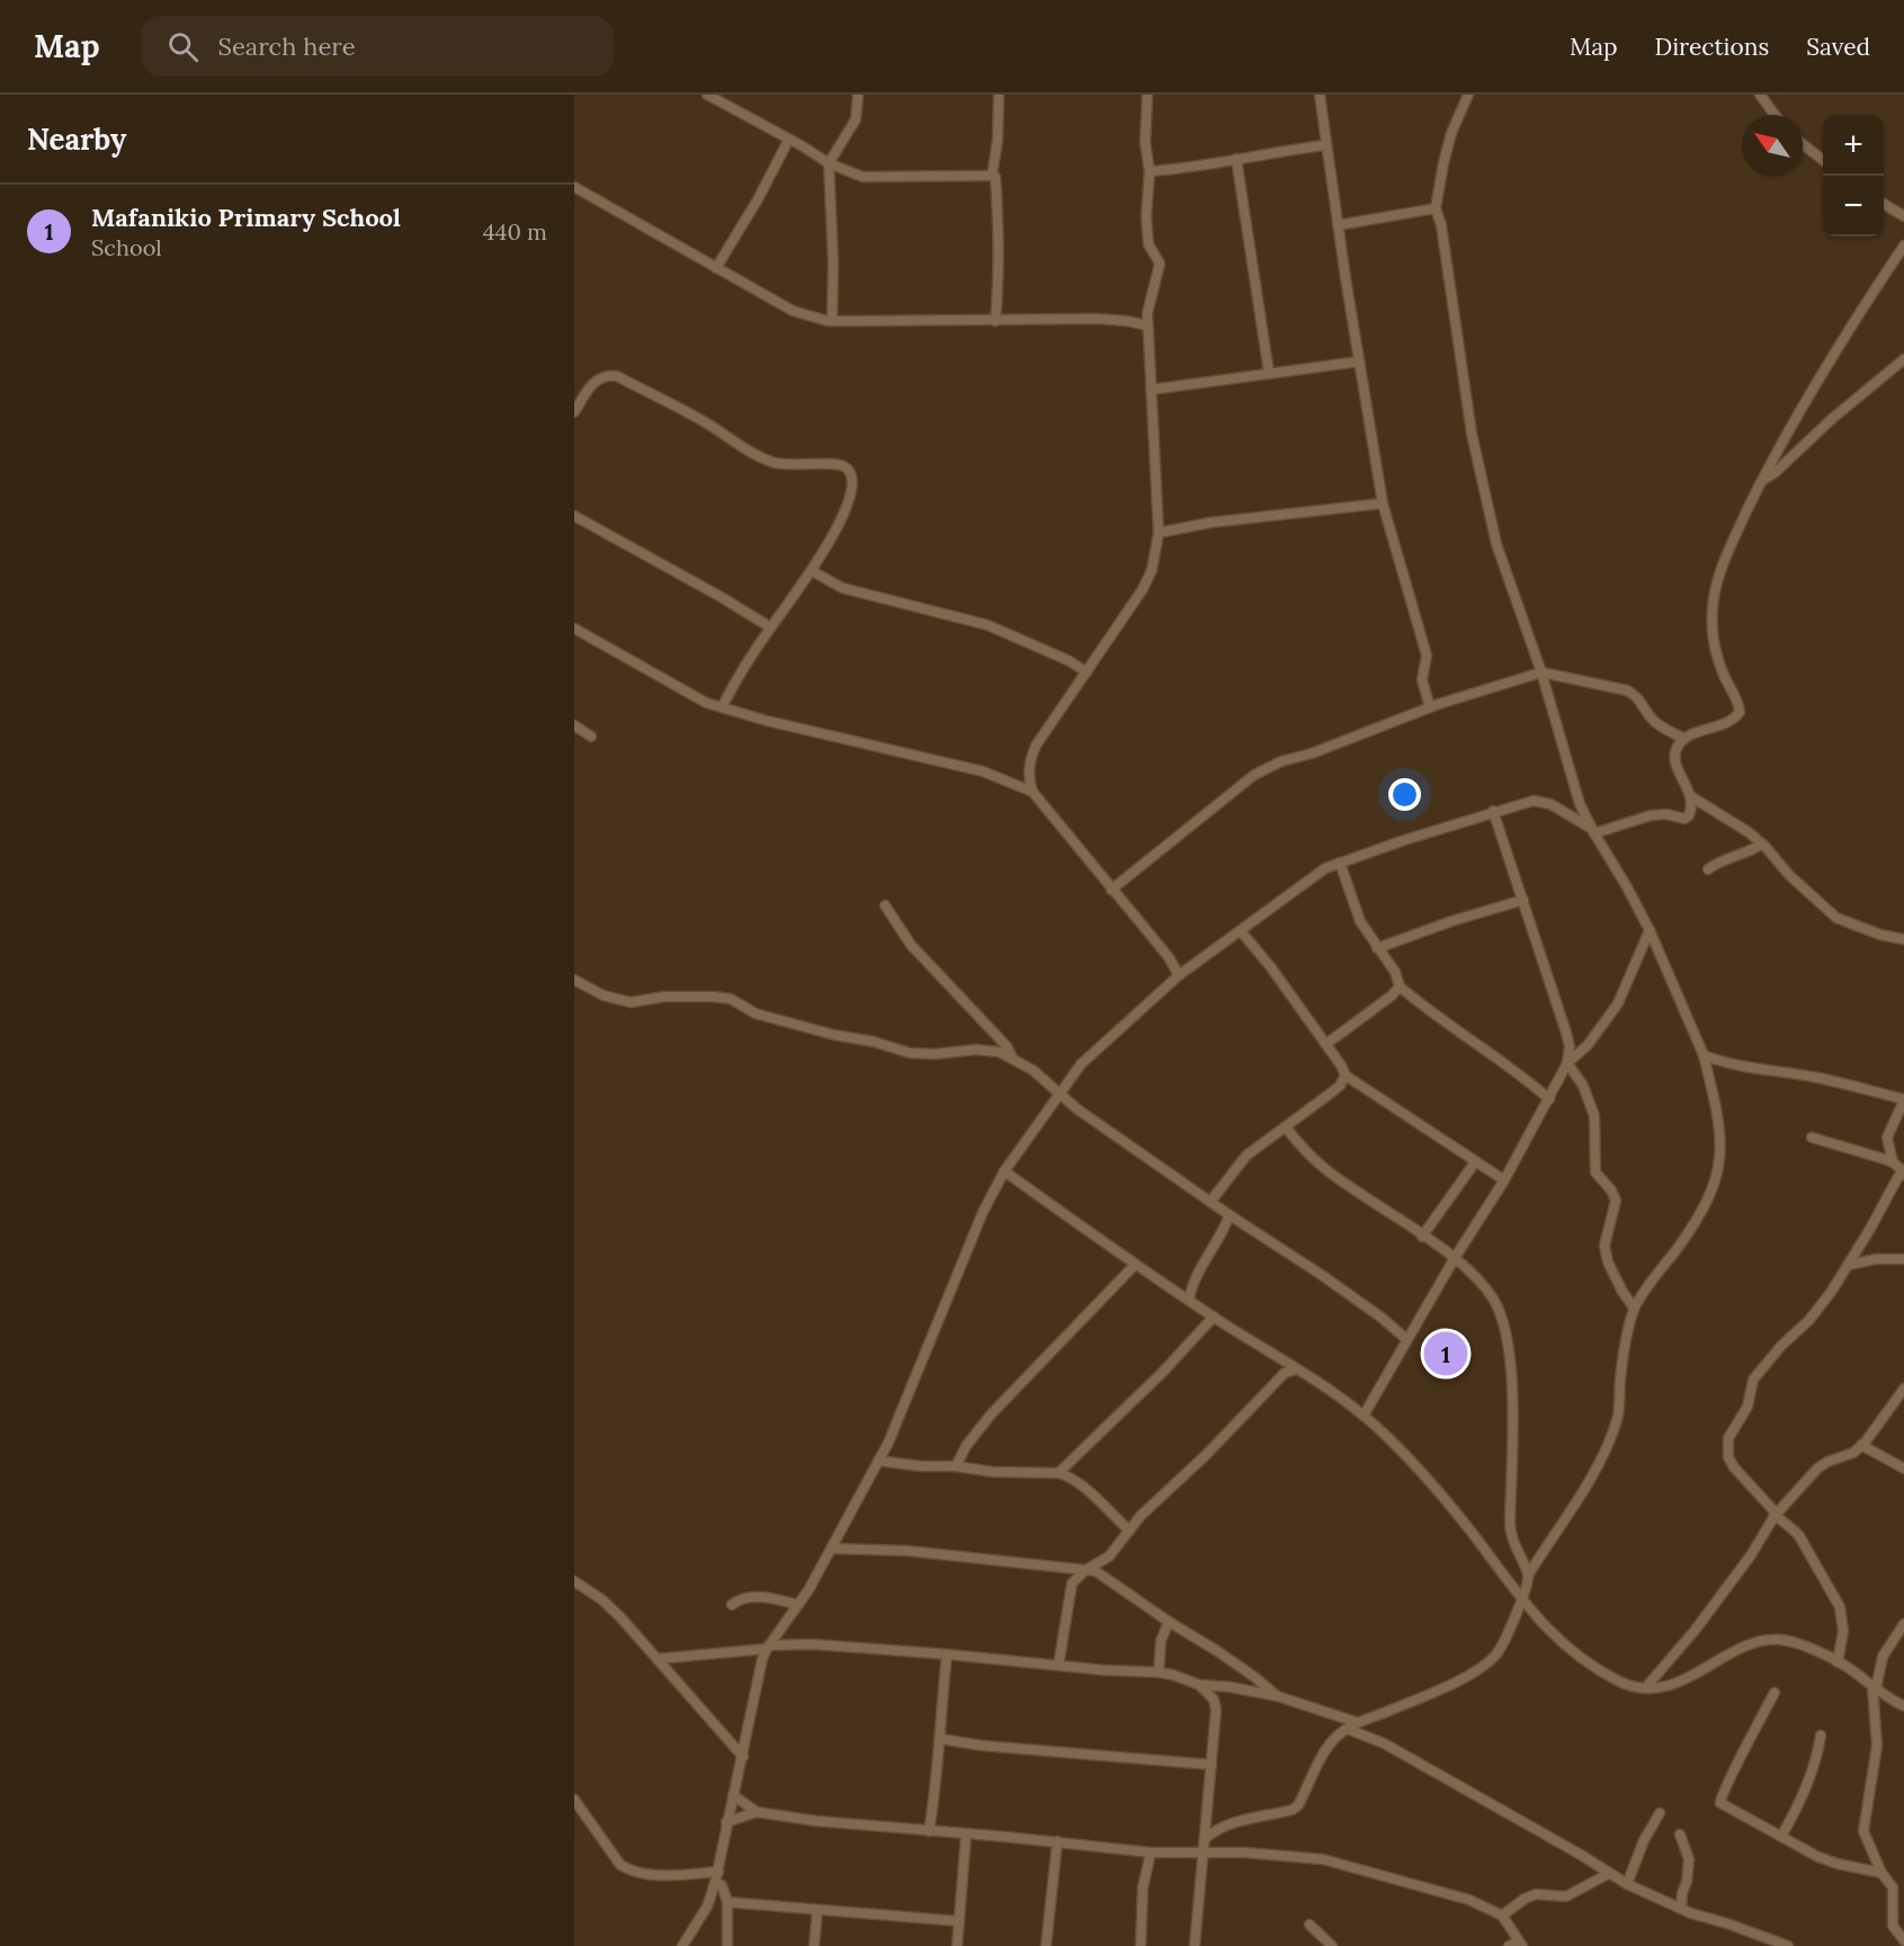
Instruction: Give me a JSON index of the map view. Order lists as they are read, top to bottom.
{
  "north": "top left",
  "page": {
    "header": "Map",
    "search": "Search here",
    "nav": ["Map", "Directions", "Saved"],
    "heading": "Nearby",
    "map_buttons": ["+", "−"],
    "list": [
      {
        "mark": "1",
        "name": "Mafanikio Primary School",
        "note": "School",
        "value": "440 m"
      }
    ],
    "pins": "1"
  }
}
